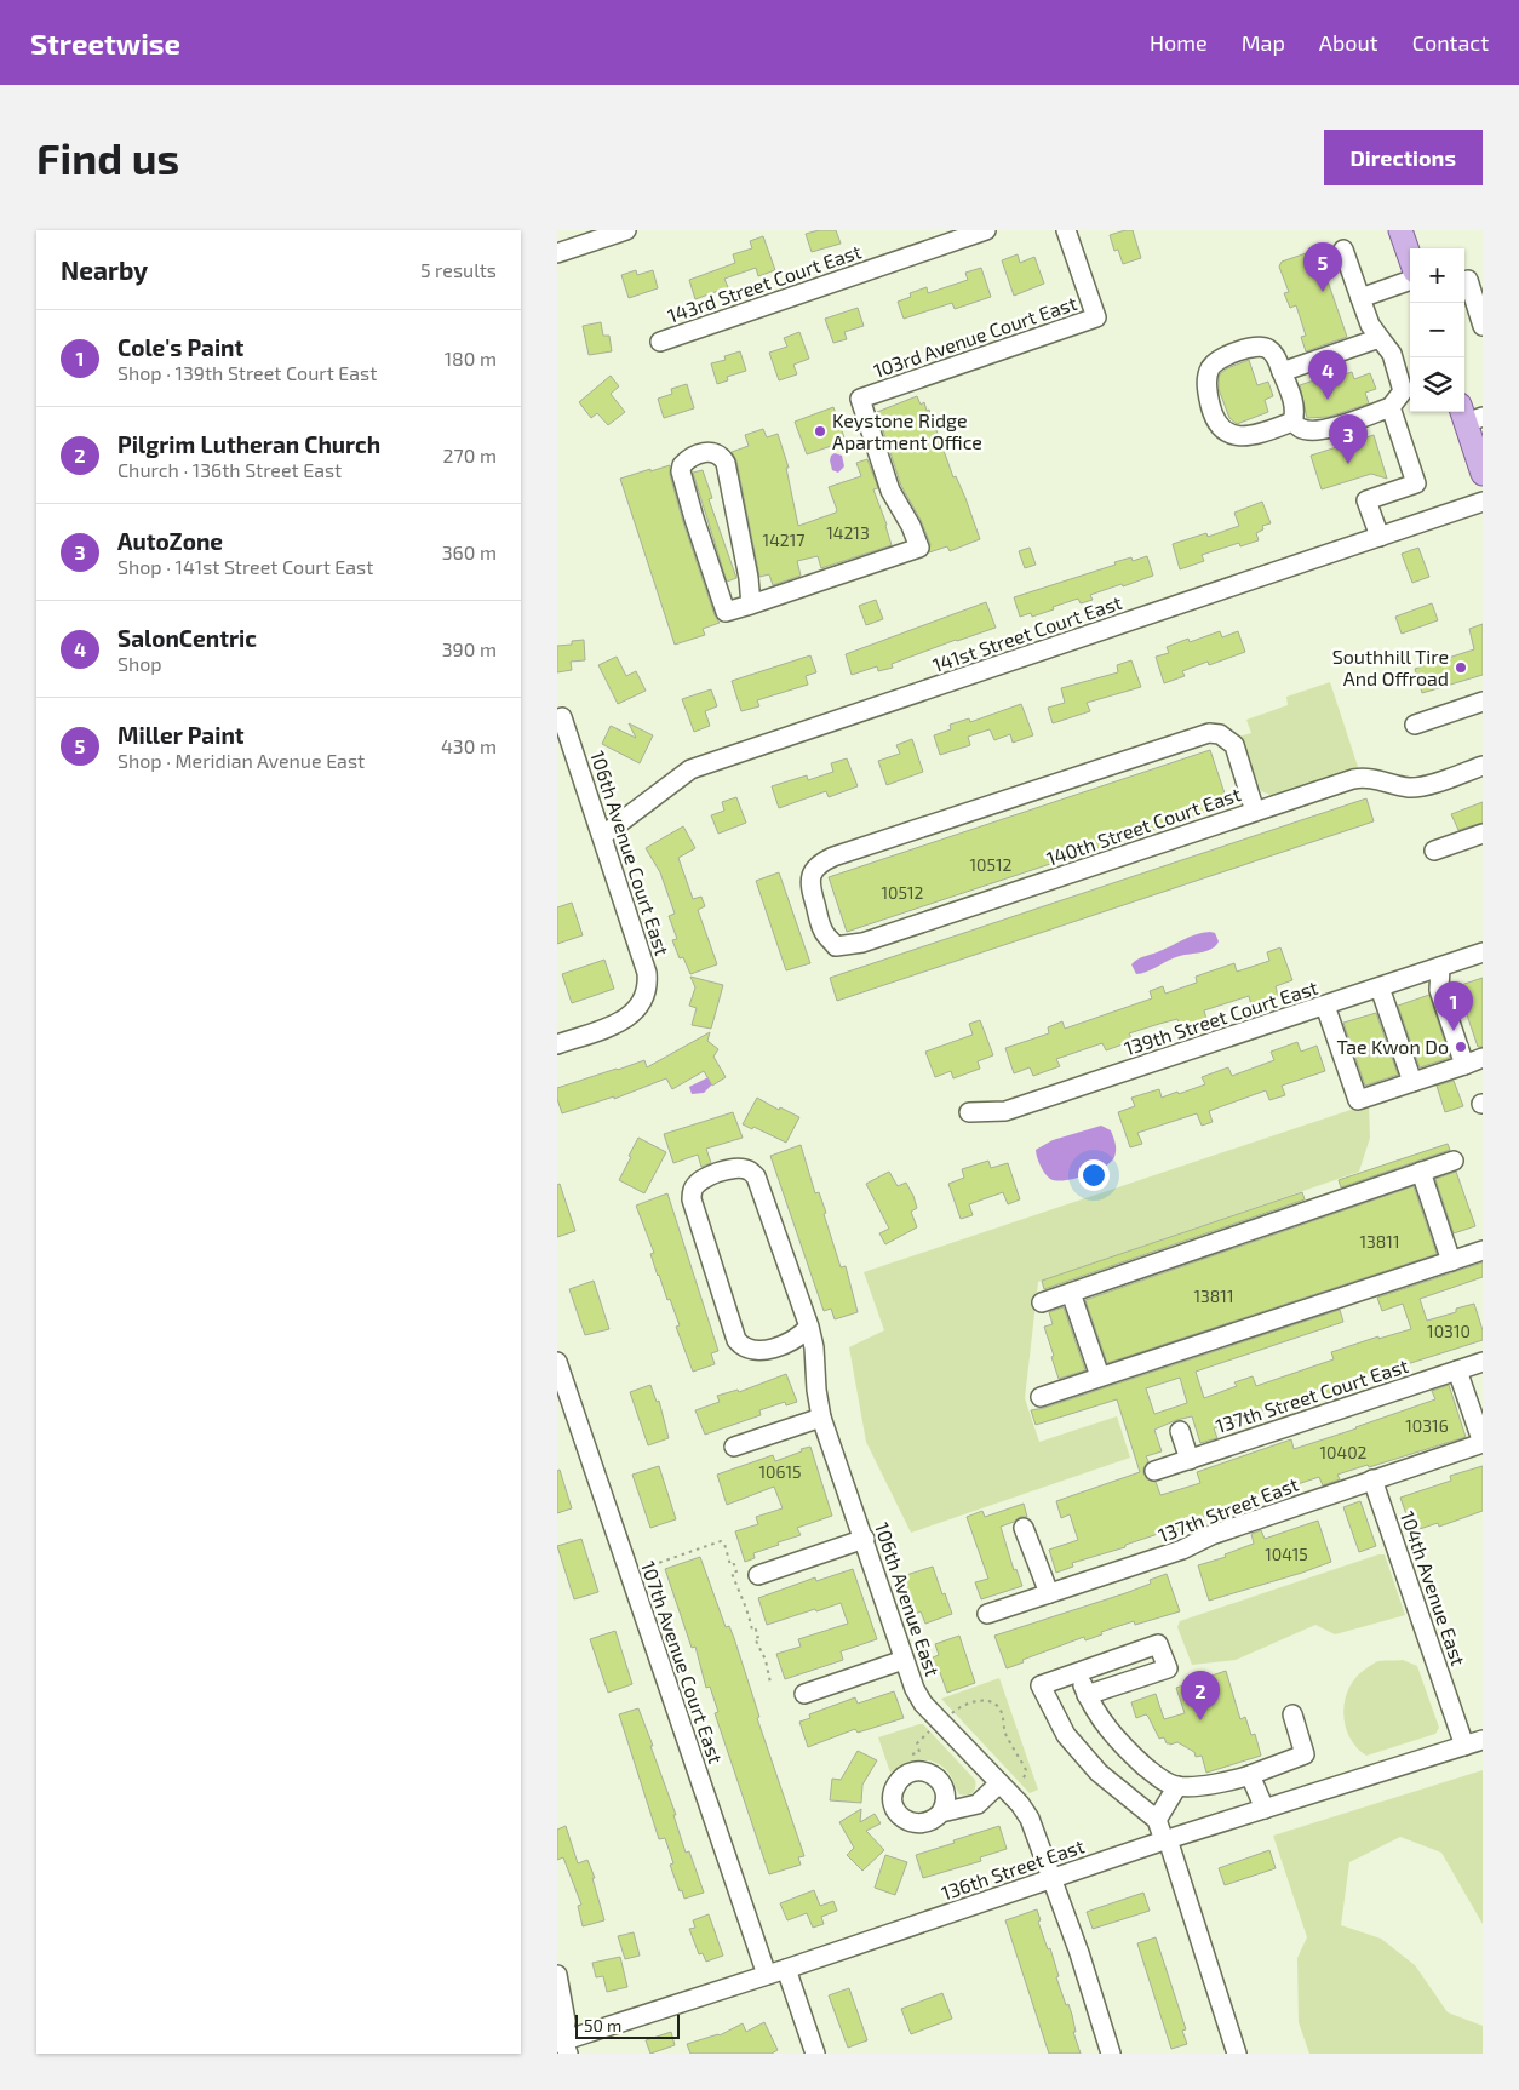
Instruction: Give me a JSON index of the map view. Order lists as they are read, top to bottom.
{
  "streets": {
    "street": [
      "143rd Street Court East",
      "103rd Avenue Court East",
      "141st Street Court East",
      "140th Street Court East",
      "106th Avenue Court East",
      "139th Street Court East",
      "137th Street Court East",
      "137th Street East",
      "104th Avenue East",
      "106th Avenue East",
      "107th Avenue Court East",
      "136th Street East"
    ]
  },
  "crossings": [
    ["141st Street Court East", "106th Avenue Court East"],
    ["137th Street East", "104th Avenue East"],
    ["104th Avenue East", "136th Street East"],
    ["106th Avenue East", "136th Street East"],
    ["107th Avenue Court East", "136th Street East"]
  ],
  "places": ["Keystone Ridge Apartment Office", "Southhill Tire And Offroad", "Tae Kwon Do"],
  "house_numbers": [
    "14213",
    "14217",
    "10512",
    "10512",
    "13811",
    "13811",
    "10310",
    "10316",
    "10402",
    "10615",
    "10415"
  ],
  "scale_bar": "50 m",
  "page": {
    "header": "Streetwise",
    "nav": [
      "Home",
      "Map",
      "About",
      "Contact"
    ],
    "buttons": "Directions",
    "title": "Find us",
    "heading": ["Nearby", "5 results"],
    "pins": [
      "5",
      "4",
      "3",
      "1",
      "2"
    ],
    "map_buttons": ["+", "−"],
    "list": [
      {
        "mark": "1",
        "name": "Cole's Paint",
        "note": "Shop · 139th Street Court East",
        "value": "180 m"
      },
      {
        "mark": "2",
        "name": "Pilgrim Lutheran Church",
        "note": "Church · 136th Street East",
        "value": "270 m"
      },
      {
        "mark": "3",
        "name": "AutoZone",
        "note": "Shop · 141st Street Court East",
        "value": "360 m"
      },
      {
        "mark": "4",
        "name": "SalonCentric",
        "note": "Shop",
        "value": "390 m"
      },
      {
        "mark": "5",
        "name": "Miller Paint",
        "note": "Shop · Meridian Avenue East",
        "value": "430 m"
      }
    ],
    "scale": "50 m"
  }
}
